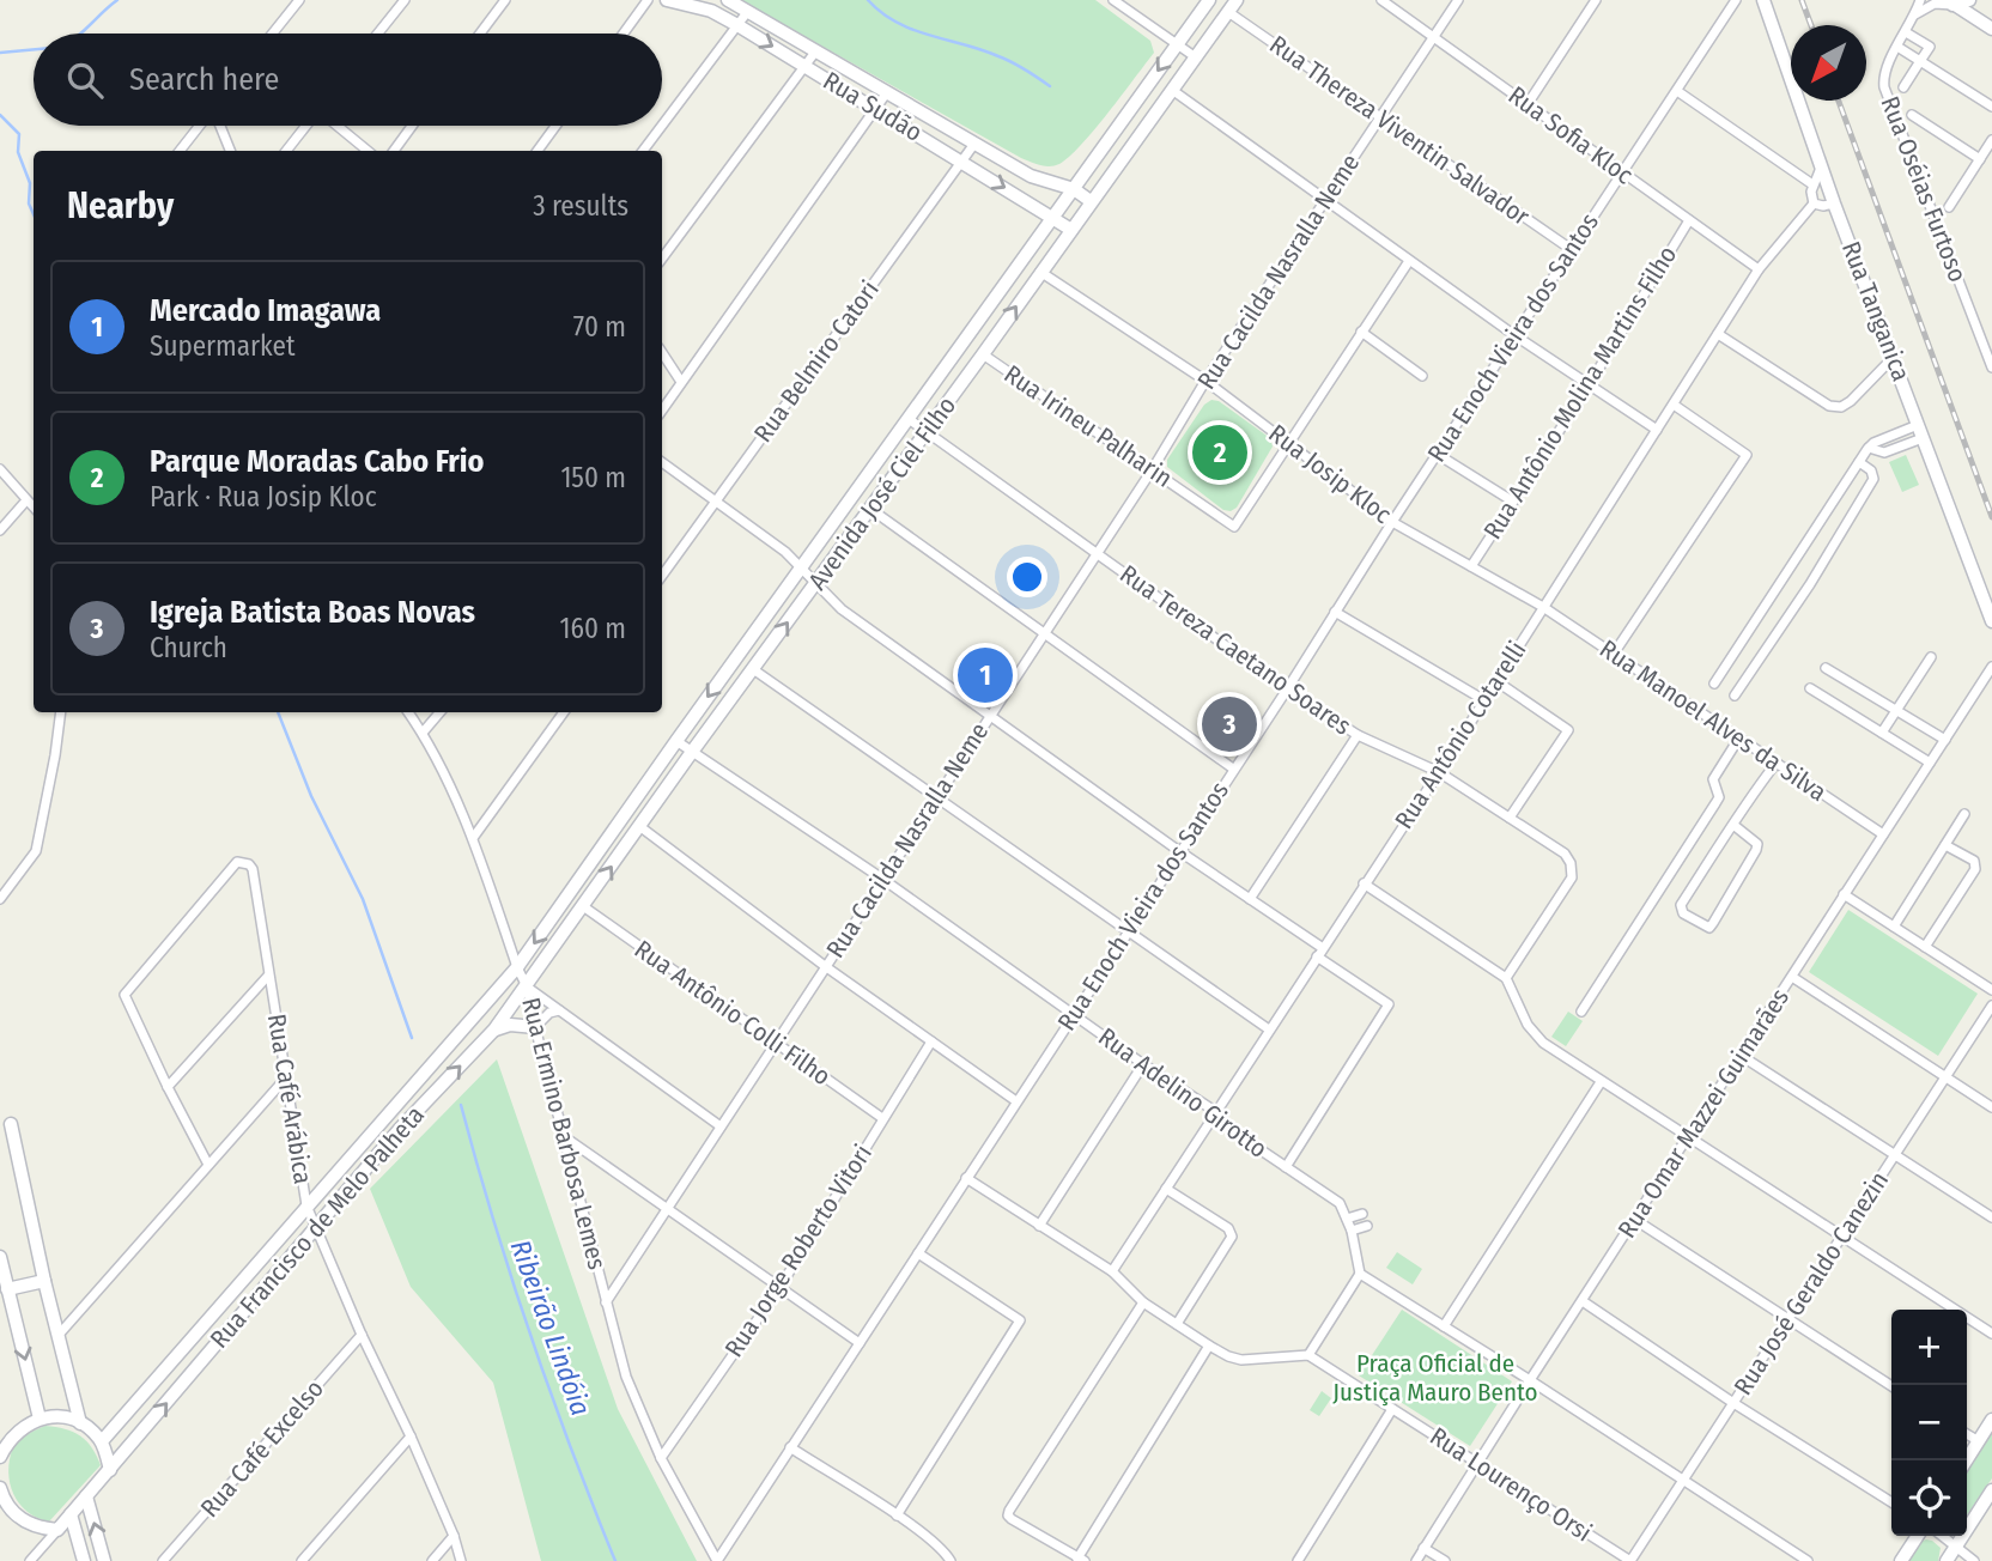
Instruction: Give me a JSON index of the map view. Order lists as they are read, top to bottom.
{
  "streets": {
    "street": [
      "Rua Sudão",
      "Rua Thereza Viventin Salvador",
      "Rua Sofia Kloc",
      "Rua Oséias Furtoso",
      "Rua Cacilda Nasralla Neme",
      "Rua Tanganica",
      "Rua Enoch Vieira dos Santos",
      "Rua Belmiro Catori",
      "Rua Antônio Molina Martins Filho",
      "Rua Irineu Palharin",
      "Rua Josip Kloc",
      "Avenida José Ciel Filho",
      "Rua Tereza Caetano Soares",
      "Rua Manoel Alves da Silva",
      "Rua Antônio Cotarelli",
      "Rua Antônio Colli Filho",
      "Rua Adelino Girotto",
      "Rua Café Arábica",
      "Rua Omar Mazzei Guimarães",
      "Rua Ermino Barbosa Lemes",
      "Rua Francisco de Melo Palheta",
      "Rua Jorge Roberto Vitori",
      "Rua José Geraldo Canezin",
      "Rua Café Excelso",
      "Rua Lourenço Orsi"
    ]
  },
  "crossings": [
    ["Rua Sudão", "Rua Belmiro Catori"],
    ["Rua Sudão", "Avenida José Ciel Filho"],
    ["Rua Thereza Viventin Salvador", "Rua Cacilda Nasralla Neme"],
    ["Rua Thereza Viventin Salvador", "Rua Enoch Vieira dos Santos"],
    ["Rua Thereza Viventin Salvador", "Avenida José Ciel Filho"],
    ["Rua Sofia Kloc", "Rua Cacilda Nasralla Neme"],
    ["Rua Sofia Kloc", "Rua Enoch Vieira dos Santos"],
    ["Rua Sofia Kloc", "Rua Antônio Molina Martins Filho"],
    ["Rua Sofia Kloc", "Rua Antônio Cotarelli"],
    ["Rua Cacilda Nasralla Neme", "Rua Irineu Palharin"],
    ["Rua Cacilda Nasralla Neme", "Rua Josip Kloc"],
    ["Rua Cacilda Nasralla Neme", "Rua Tereza Caetano Soares"],
    ["Rua Cacilda Nasralla Neme", "Rua Antônio Colli Filho"],
    ["Rua Cacilda Nasralla Neme", "Rua Adelino Girotto"],
    ["Rua Cacilda Nasralla Neme", "Rua Ermino Barbosa Lemes"],
    ["Rua Enoch Vieira dos Santos", "Rua Josip Kloc"],
    ["Rua Enoch Vieira dos Santos", "Rua Tereza Caetano Soares"],
    ["Rua Enoch Vieira dos Santos", "Rua Adelino Girotto"],
    ["Rua Enoch Vieira dos Santos", "Rua Ermino Barbosa Lemes"],
    ["Rua Antônio Molina Martins Filho", "Rua Josip Kloc"],
    ["Rua Irineu Palharin", "Rua Josip Kloc"],
    ["Rua Irineu Palharin", "Avenida José Ciel Filho"],
    ["Rua Josip Kloc", "Avenida José Ciel Filho"],
    ["Rua Josip Kloc", "Rua Manoel Alves da Silva"],
    ["Rua Josip Kloc", "Rua Antônio Cotarelli"],
    ["Avenida José Ciel Filho", "Rua Tereza Caetano Soares"],
    ["Avenida José Ciel Filho", "Rua Antônio Colli Filho"],
    ["Avenida José Ciel Filho", "Rua Adelino Girotto"],
    ["Avenida José Ciel Filho", "Rua Ermino Barbosa Lemes"],
    ["Avenida José Ciel Filho", "Rua Francisco de Melo Palheta"],
    ["Rua Tereza Caetano Soares", "Rua Antônio Cotarelli"],
    ["Rua Manoel Alves da Silva", "Rua Antônio Cotarelli"],
    ["Rua Manoel Alves da Silva", "Rua Omar Mazzei Guimarães"],
    ["Rua Antônio Cotarelli", "Rua Adelino Girotto"],
    ["Rua Antônio Colli Filho", "Rua Jorge Roberto Vitori"],
    ["Rua Café Arábica", "Rua Francisco de Melo Palheta"],
    ["Rua Café Arábica", "Rua Café Excelso"],
    ["Rua Omar Mazzei Guimarães", "Rua Lourenço Orsi"],
    ["Rua Ermino Barbosa Lemes", "Rua Francisco de Melo Palheta"],
    ["Rua Ermino Barbosa Lemes", "Rua Jorge Roberto Vitori"],
    ["Rua José Geraldo Canezin", "Rua Lourenço Orsi"]
  ],
  "water": ["Ribeirão Lindóia"],
  "parks": ["Praça Oficial de Justiça Mauro Bento"],
  "north": "bottom left",
  "page": {
    "search": "Search here",
    "heading": ["Nearby", "3 results"],
    "list": [
      {
        "mark": "1",
        "name": "Mercado Imagawa",
        "note": "Supermarket",
        "value": "70 m"
      },
      {
        "mark": "2",
        "name": "Parque Moradas Cabo Frio",
        "note": "Park · Rua Josip Kloc",
        "value": "150 m"
      },
      {
        "mark": "3",
        "name": "Igreja Batista Boas Novas",
        "note": "Church",
        "value": "160 m"
      }
    ],
    "pins": ["2", "1", "3"],
    "map_buttons": ["+", "−"]
  }
}
